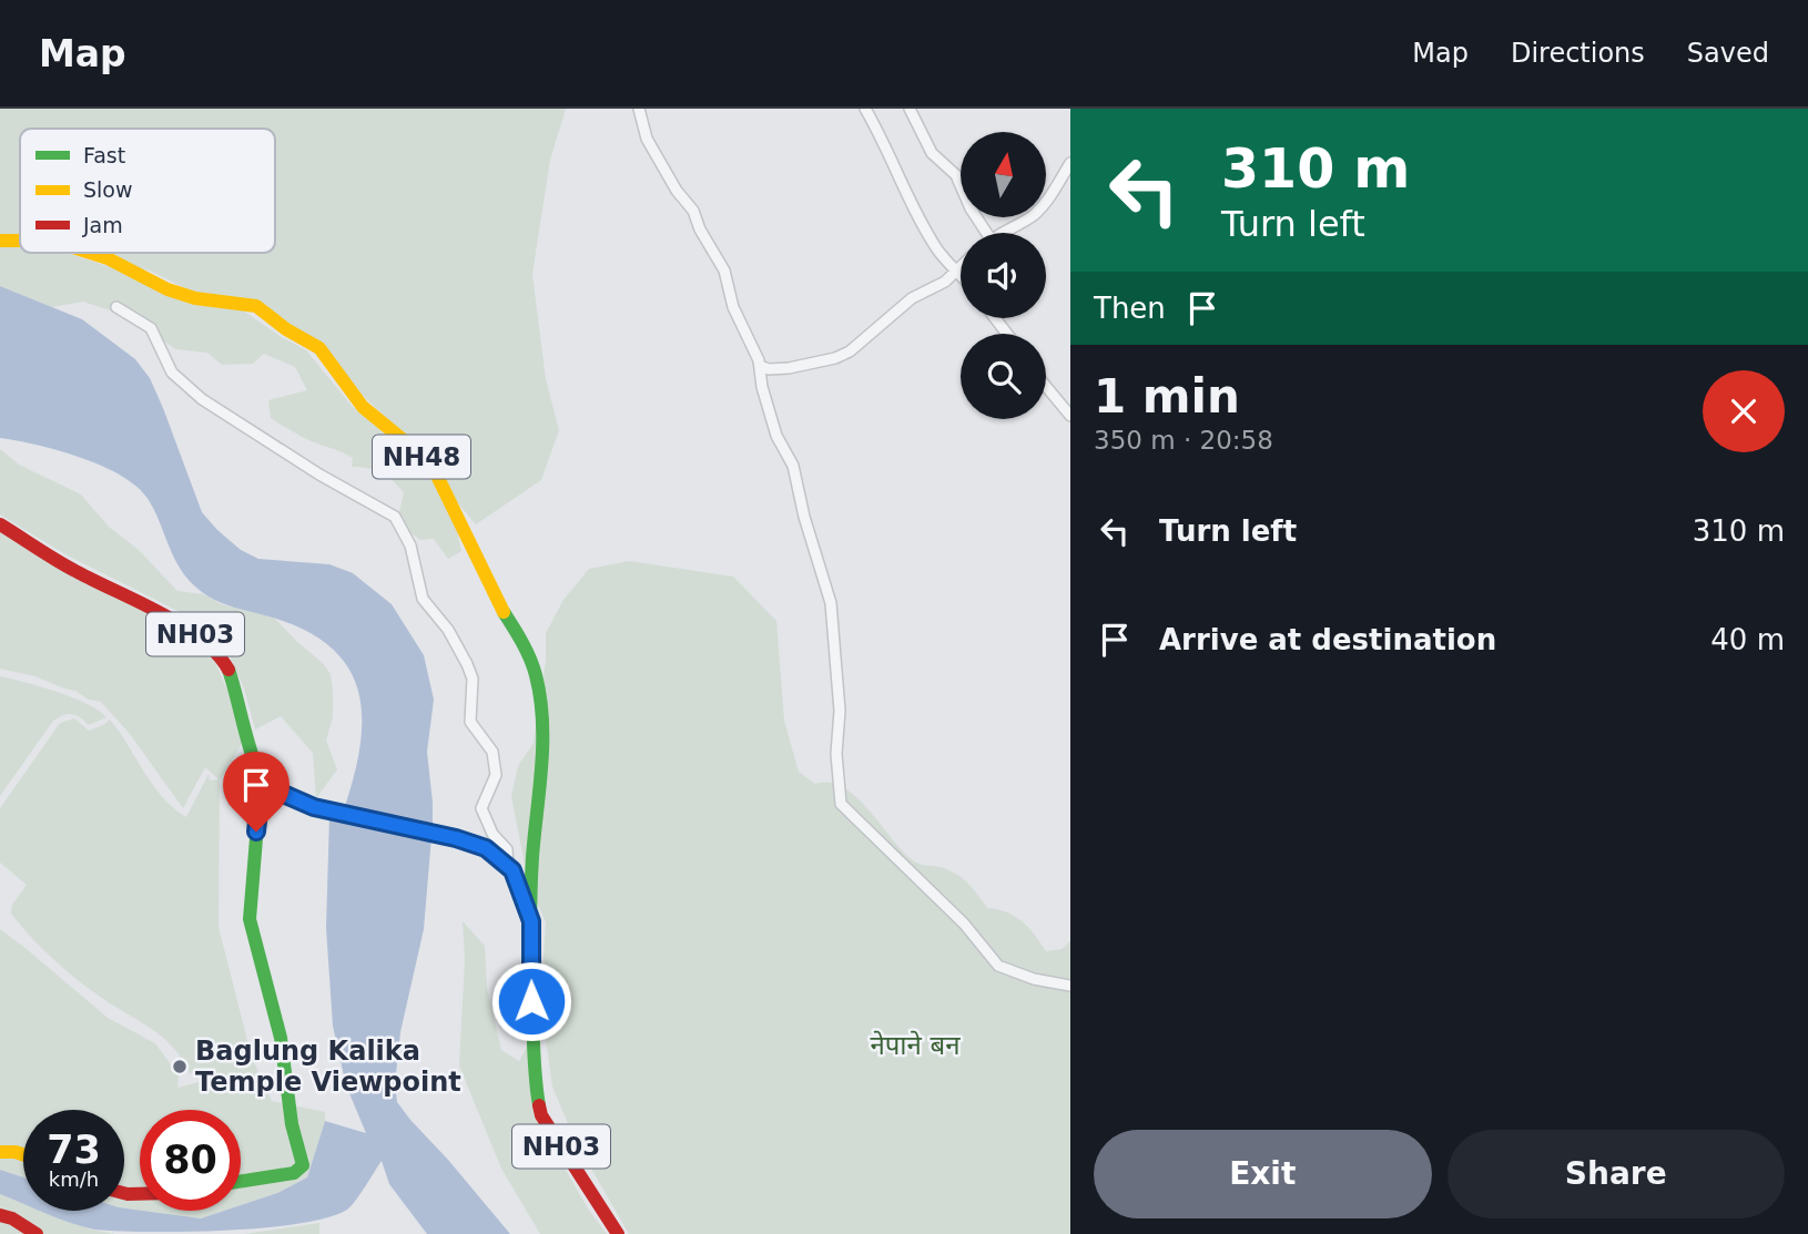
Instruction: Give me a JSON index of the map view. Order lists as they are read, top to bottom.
{
  "streets": {
    "main road": ["NH48", "NH03"]
  },
  "crossings": [
    ["NH48", "NH03"]
  ],
  "parks": ["नेपाने बन"],
  "places": ["Baglung Kalika Temple Viewpoint"],
  "legend": ["Fast", "Slow", "Jam"],
  "north": "top",
  "page": {
    "header": "Map",
    "nav": ["Map", "Directions", "Saved"],
    "turn": ["310 m", "Turn left"],
    "then": "Then",
    "heading": ["1 min", "350 m · 20:58"],
    "list": [
      {
        "name": "Turn left",
        "value": "310 m"
      },
      {
        "name": "Arrive at destination",
        "value": "40 m"
      }
    ],
    "speed": "73 km/h",
    "limit": "80",
    "buttons": ["Exit", "Share"]
  }
}
